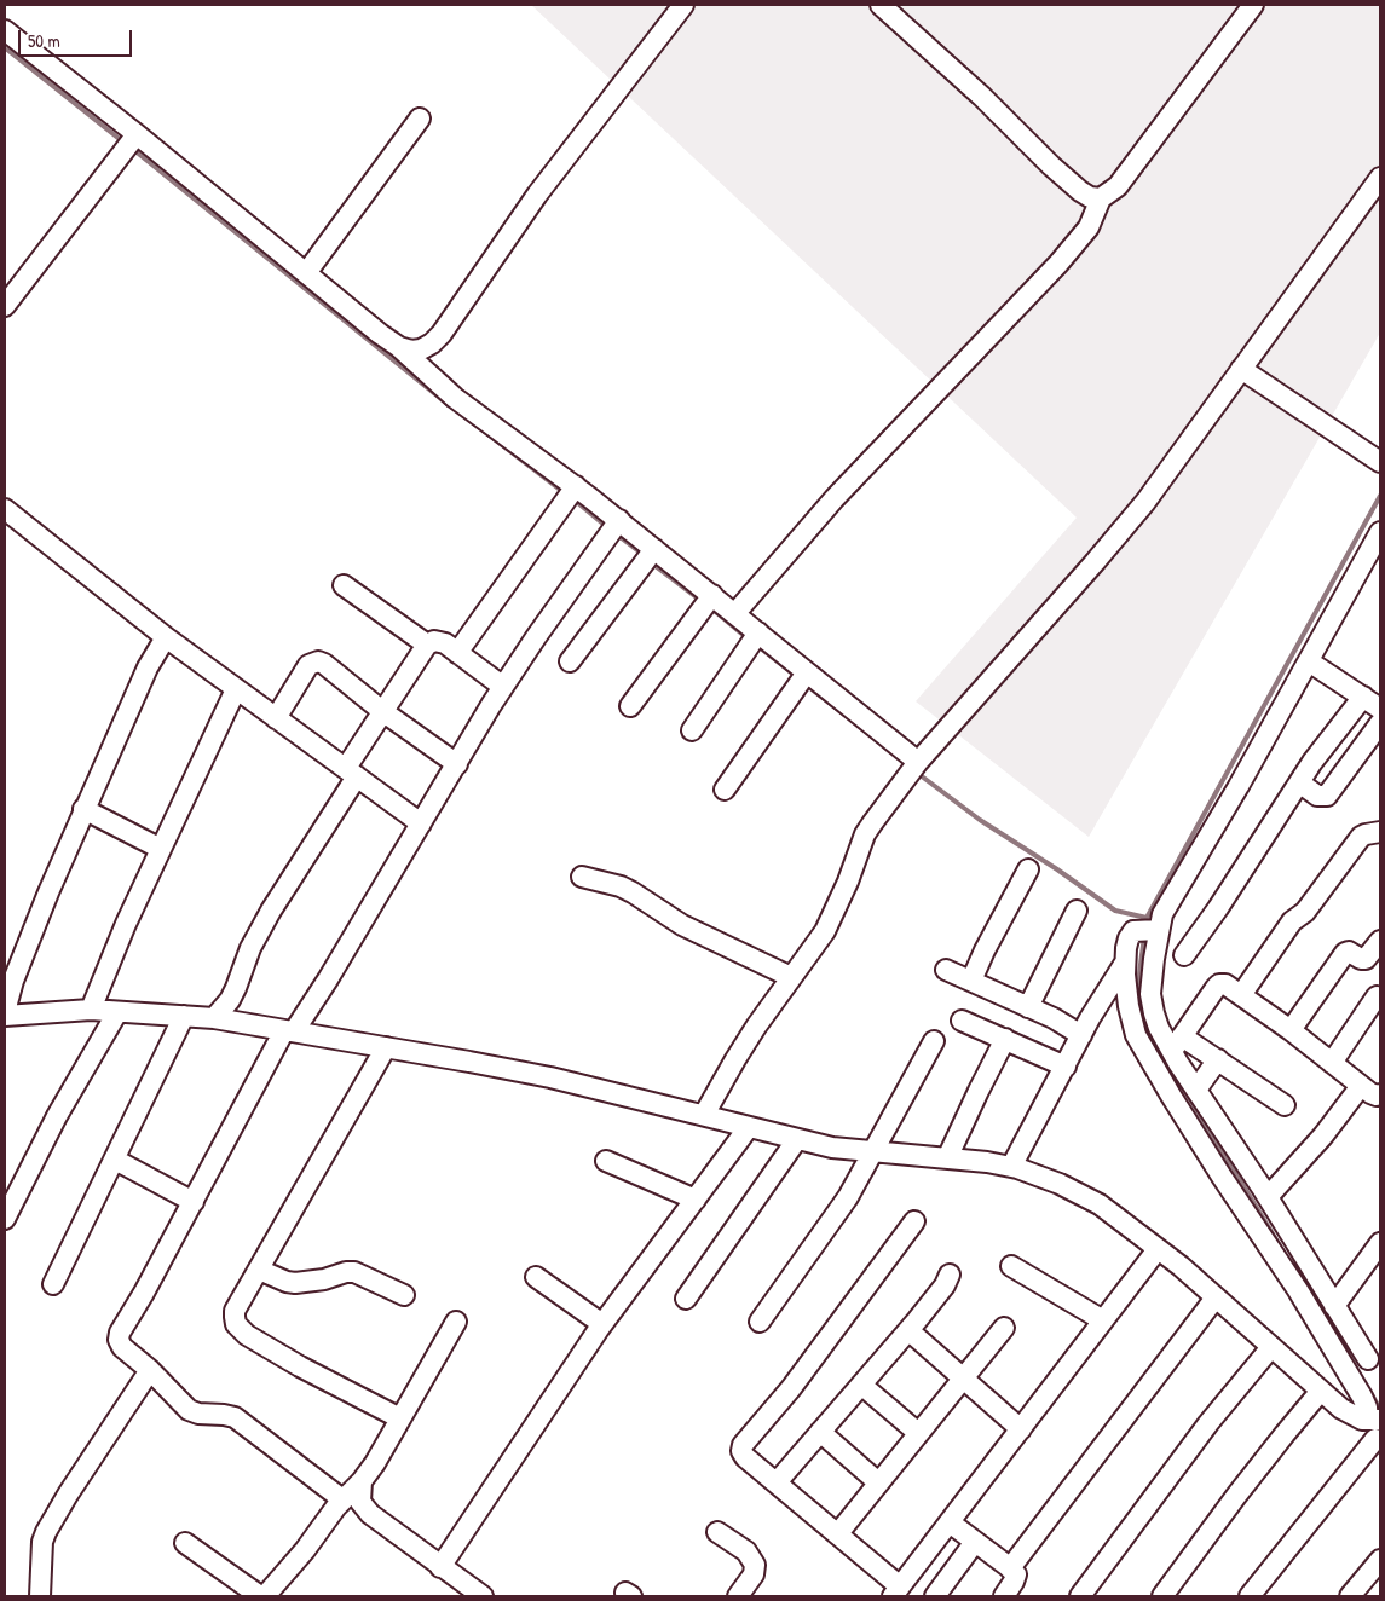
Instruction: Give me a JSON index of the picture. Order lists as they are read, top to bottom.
{
  "scale_bar": "50 m"
}
